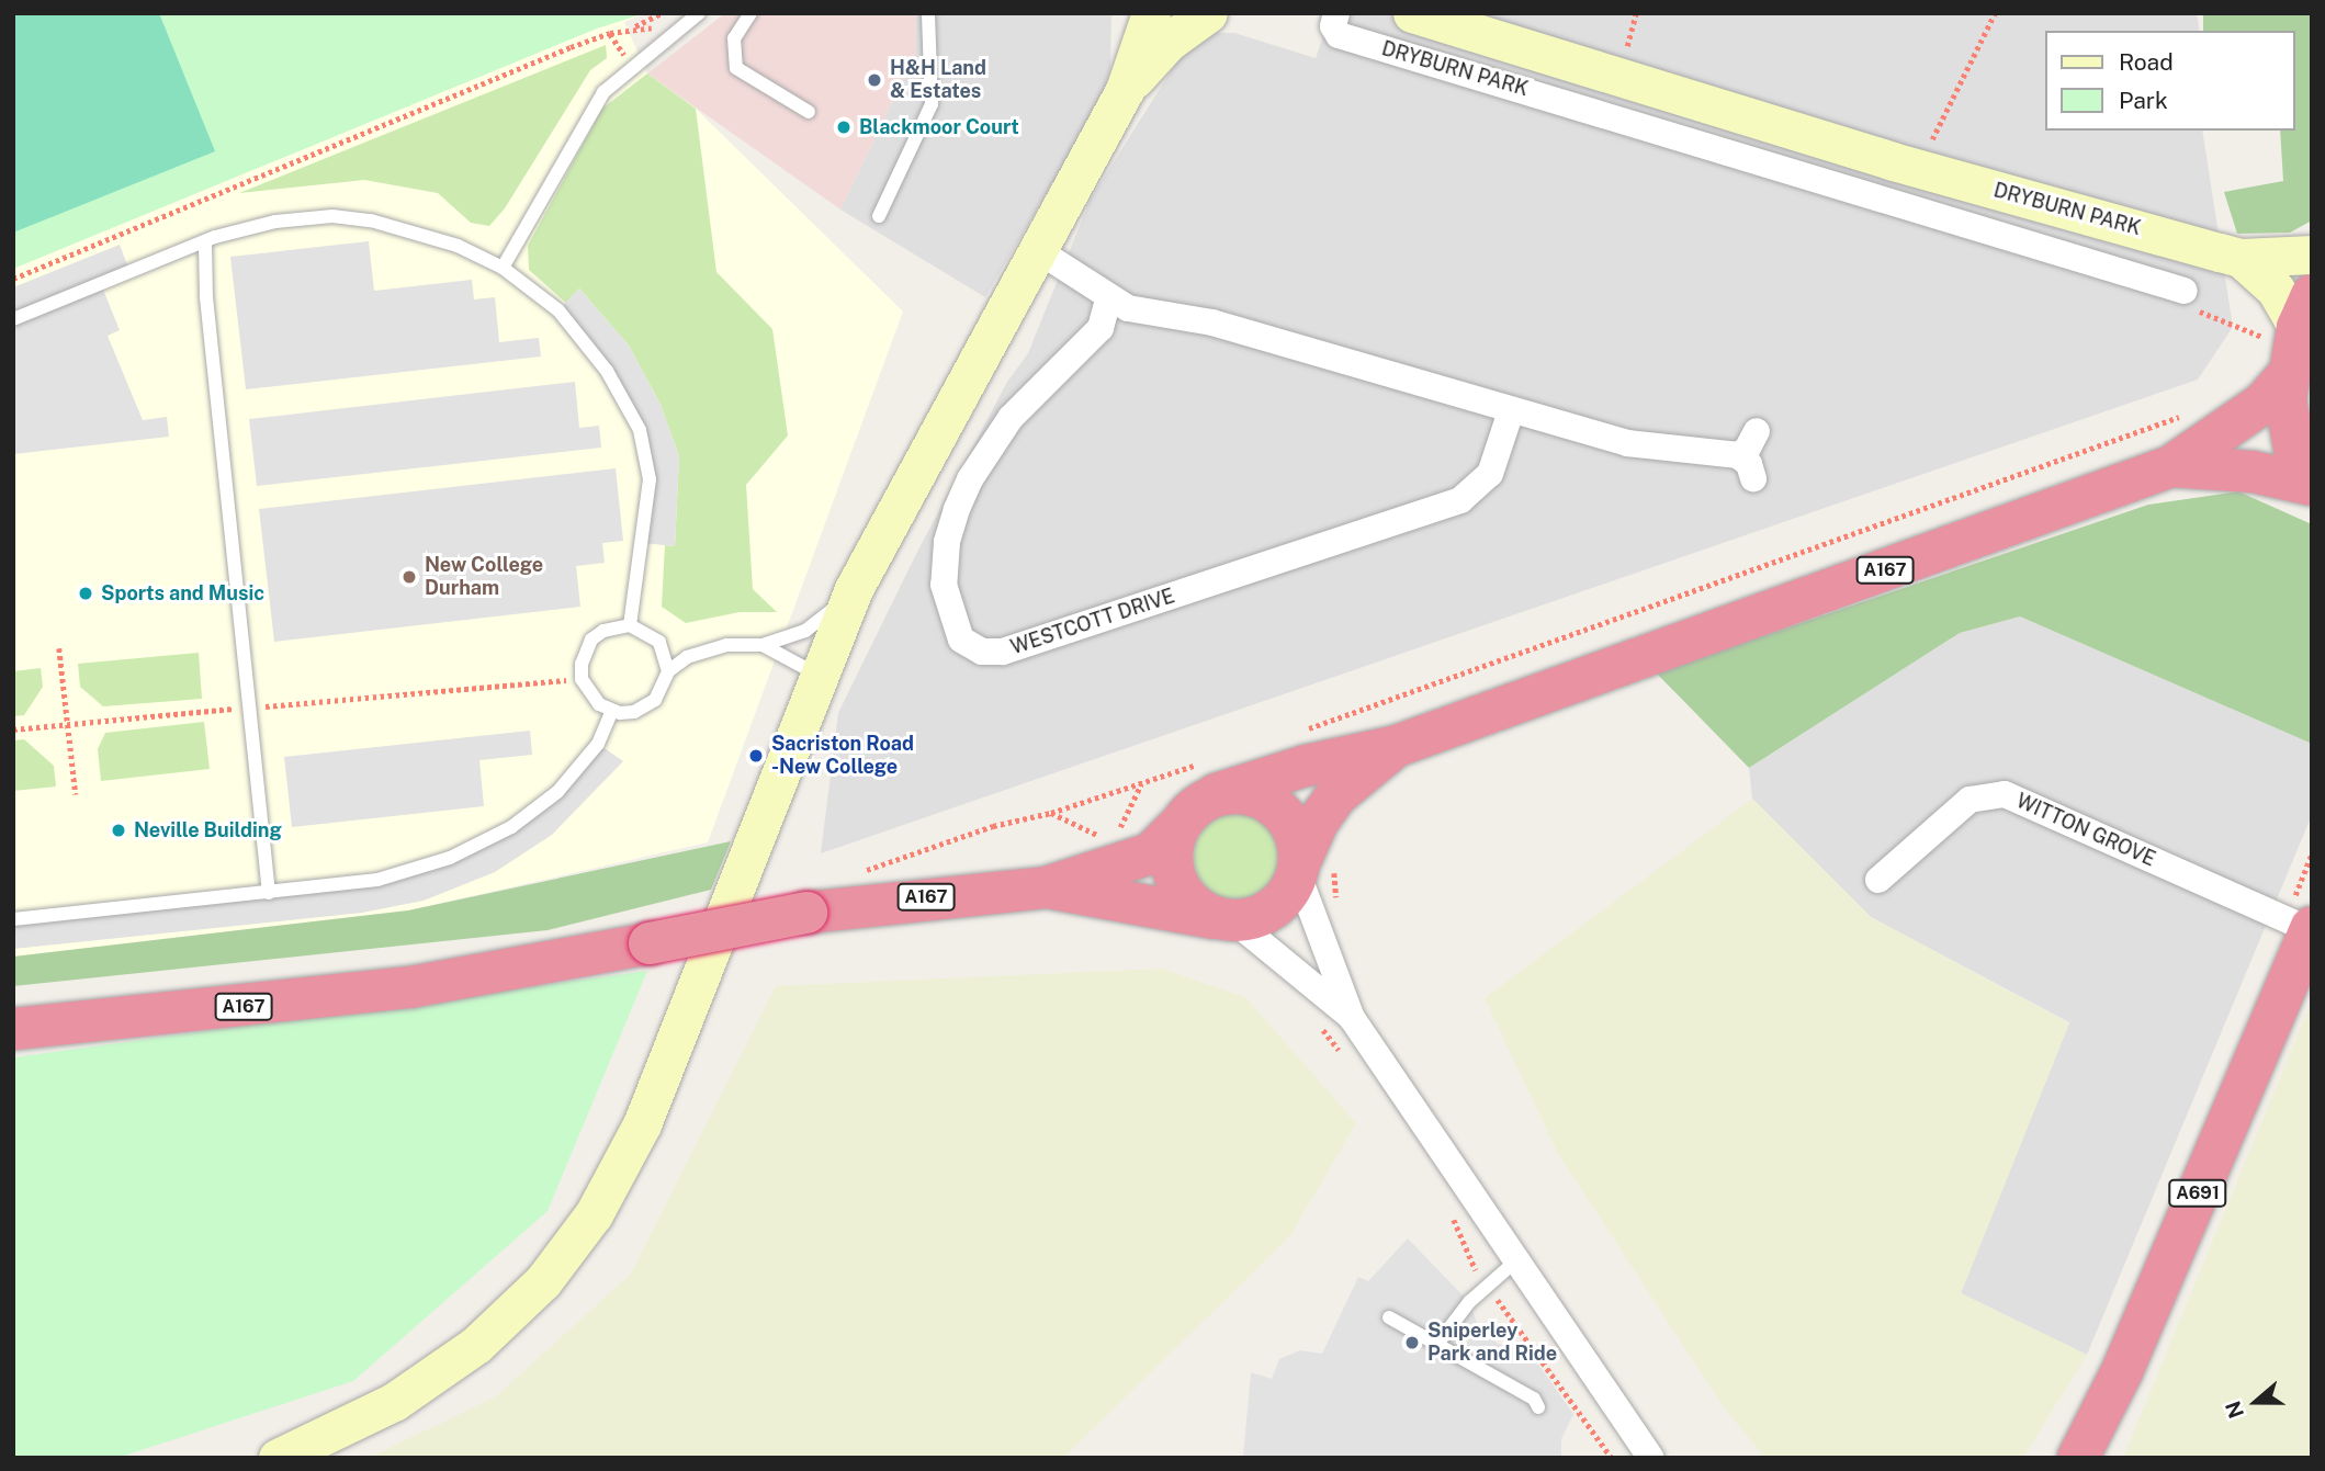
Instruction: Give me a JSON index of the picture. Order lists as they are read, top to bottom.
{
  "streets": {
    "highway": ["A167", "A691"],
    "main road": ["DRYBURN PARK"],
    "street": ["WESTCOTT DRIVE", "WITTON GROVE"]
  },
  "crossings": [
    ["WITTON GROVE", "A691"]
  ],
  "places": [
    "H&H Land & Estates",
    "Blackmoor Court",
    "New College Durham",
    "Sports and Music",
    "Sacriston Road -New College",
    "Neville Building",
    "Sniperley Park and Ride"
  ],
  "legend": ["Road", "Park"],
  "north": "left"
}
